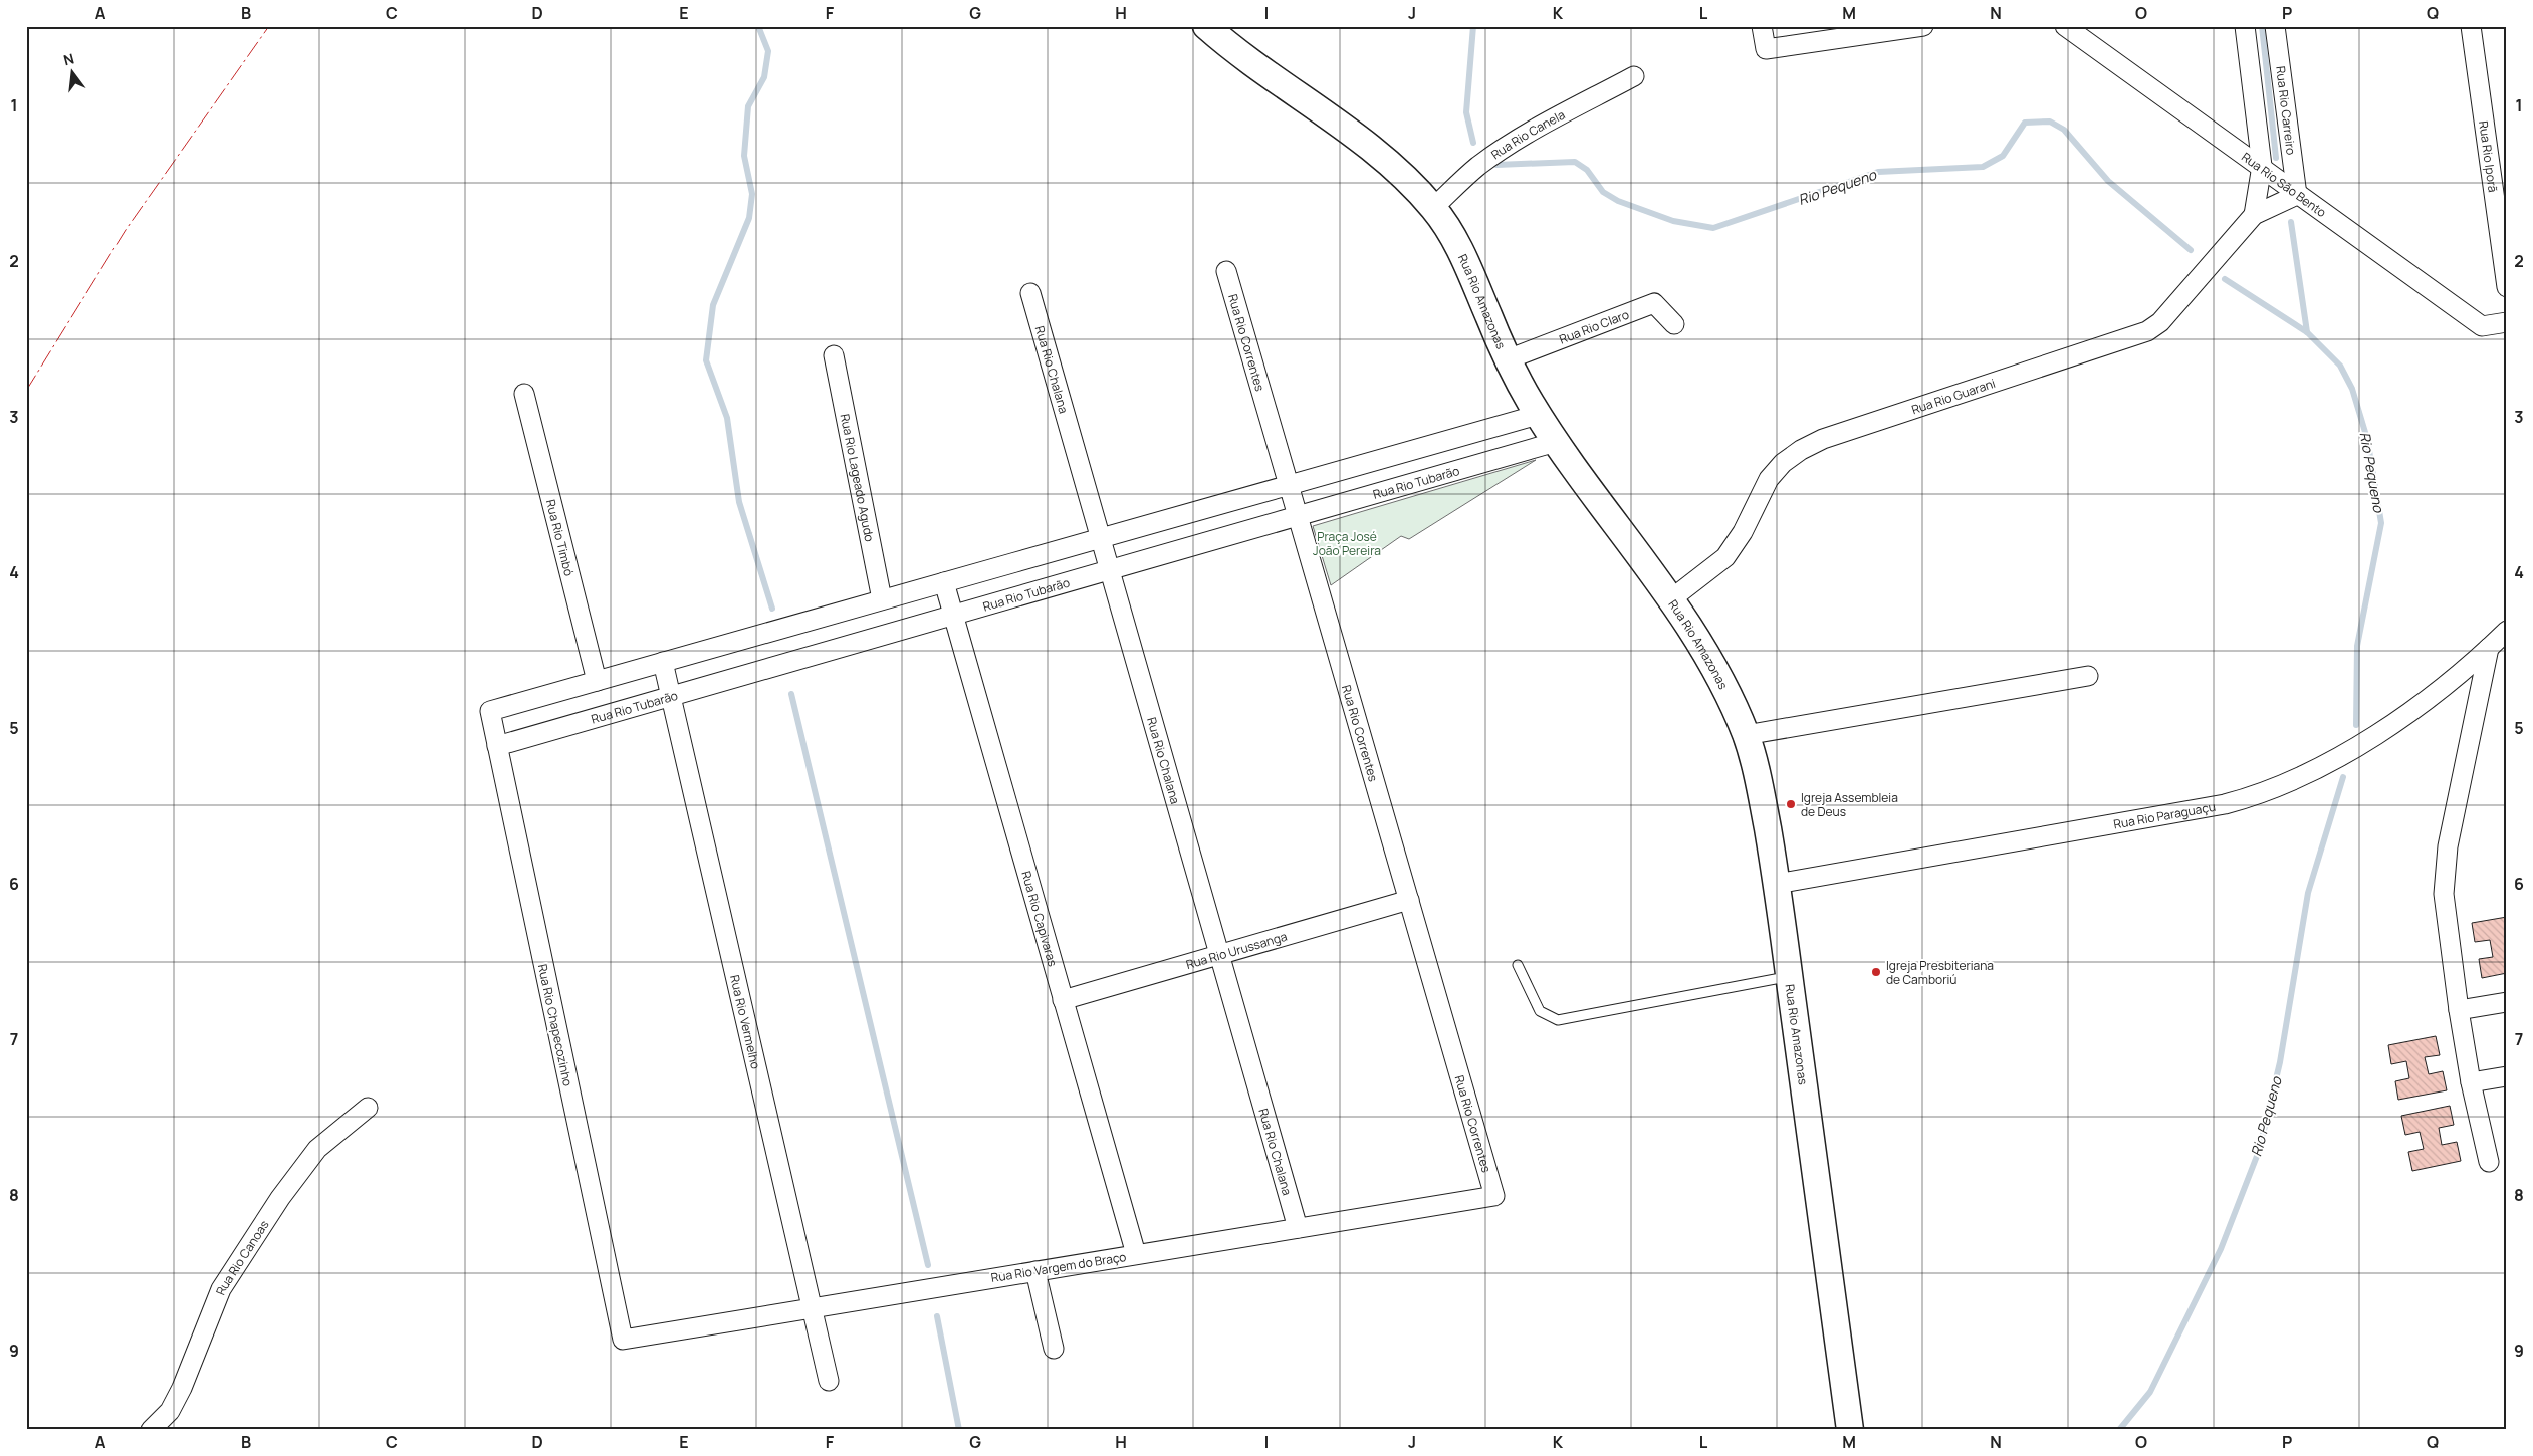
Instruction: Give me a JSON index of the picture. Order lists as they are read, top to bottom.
{
  "streets": {
    "street": [
      "Rua Rio Carreiro",
      "Rua Rio Canela",
      "Rua Rio Iporã",
      "Rua Rio São Bento",
      "Rua Rio Amazonas",
      "Rua Rio Claro",
      "Rua Rio Correntes",
      "Rua Rio Chalana",
      "Rua Rio Guarani",
      "Rua Rio Lageado Agudo",
      "Rua Rio Tubarão",
      "Rua Rio Timbó",
      "Rua Rio Paraguaçu",
      "Rua Rio Capivaras",
      "Rua Rio Urussanga",
      "Rua Rio Vermelho",
      "Rua Rio Chapecozinho",
      "Rua Rio Canoas",
      "Rua Rio Vargem do Braço"
    ]
  },
  "crossings": [
    ["Rua Rio Carreiro", "Rua Rio São Bento"],
    ["Rua Rio Carreiro", "Rua Rio Guarani"],
    ["Rua Rio Canela", "Rua Rio Amazonas"],
    ["Rua Rio São Bento", "Rua Rio Guarani"],
    ["Rua Rio Amazonas", "Rua Rio Claro"],
    ["Rua Rio Amazonas", "Rua Rio Guarani"],
    ["Rua Rio Amazonas", "Rua Rio Tubarão"],
    ["Rua Rio Amazonas", "Rua Rio Paraguaçu"],
    ["Rua Rio Correntes", "Rua Rio Tubarão"],
    ["Rua Rio Correntes", "Rua Rio Urussanga"],
    ["Rua Rio Correntes", "Rua Rio Vargem do Braço"],
    ["Rua Rio Chalana", "Rua Rio Tubarão"],
    ["Rua Rio Chalana", "Rua Rio Urussanga"],
    ["Rua Rio Chalana", "Rua Rio Vargem do Braço"],
    ["Rua Rio Tubarão", "Rua Rio Capivaras"],
    ["Rua Rio Tubarão", "Rua Rio Vermelho"],
    ["Rua Rio Tubarão", "Rua Rio Chapecozinho"],
    ["Rua Rio Timbó", "Rua Rio Chapecozinho"],
    ["Rua Rio Capivaras", "Rua Rio Urussanga"],
    ["Rua Rio Capivaras", "Rua Rio Vargem do Braço"],
    ["Rua Rio Vermelho", "Rua Rio Vargem do Braço"],
    ["Rua Rio Chapecozinho", "Rua Rio Vargem do Braço"]
  ],
  "water": ["Rio Pequeno"],
  "parks": ["Praça José João Pereira"],
  "places": ["Igreja Assembleia de Deus", "Igreja Presbiteriana de Camboriú"],
  "north": "top",
  "grid": {
    "columns": [
      "A",
      "B",
      "C",
      "D",
      "E",
      "F",
      "G",
      "H",
      "I",
      "J",
      "K",
      "L",
      "M",
      "N",
      "O",
      "P",
      "Q"
    ],
    "rows": [
      "1",
      "2",
      "3",
      "4",
      "5",
      "6",
      "7",
      "8",
      "9"
    ]
  }
}
